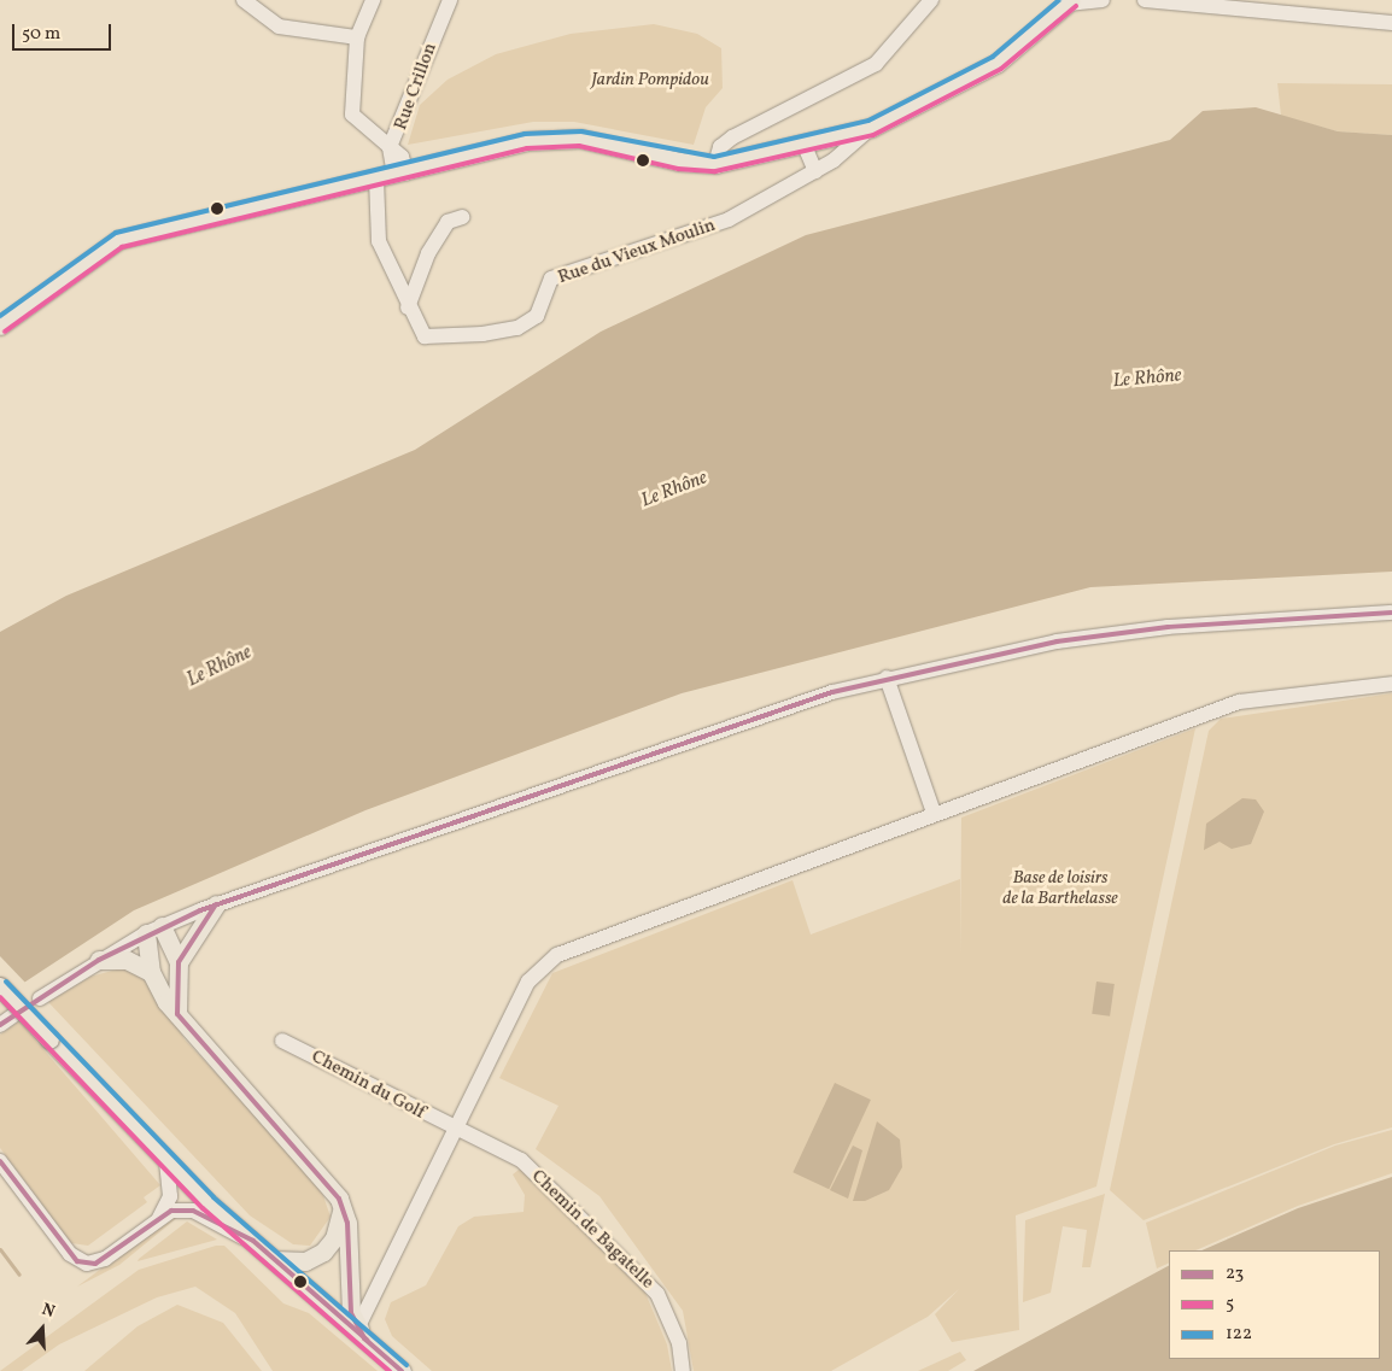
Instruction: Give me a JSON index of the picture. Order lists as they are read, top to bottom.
{
  "streets": {
    "street": [
      "Rue Crillon",
      "Rue du Vieux Moulin",
      "Chemin du Golf",
      "Chemin de Bagatelle"
    ]
  },
  "crossings": [
    ["Chemin du Golf", "Chemin de Bagatelle"]
  ],
  "water": ["Le Rhône"],
  "parks": ["Jardin Pompidou", "Base de loisirs de la Barthelasse"],
  "lines": ["transit line 122", "transit line 5", "transit line 23"],
  "legend": ["23", "5", "122"],
  "scale_bar": "50 m",
  "north": "top"
}
